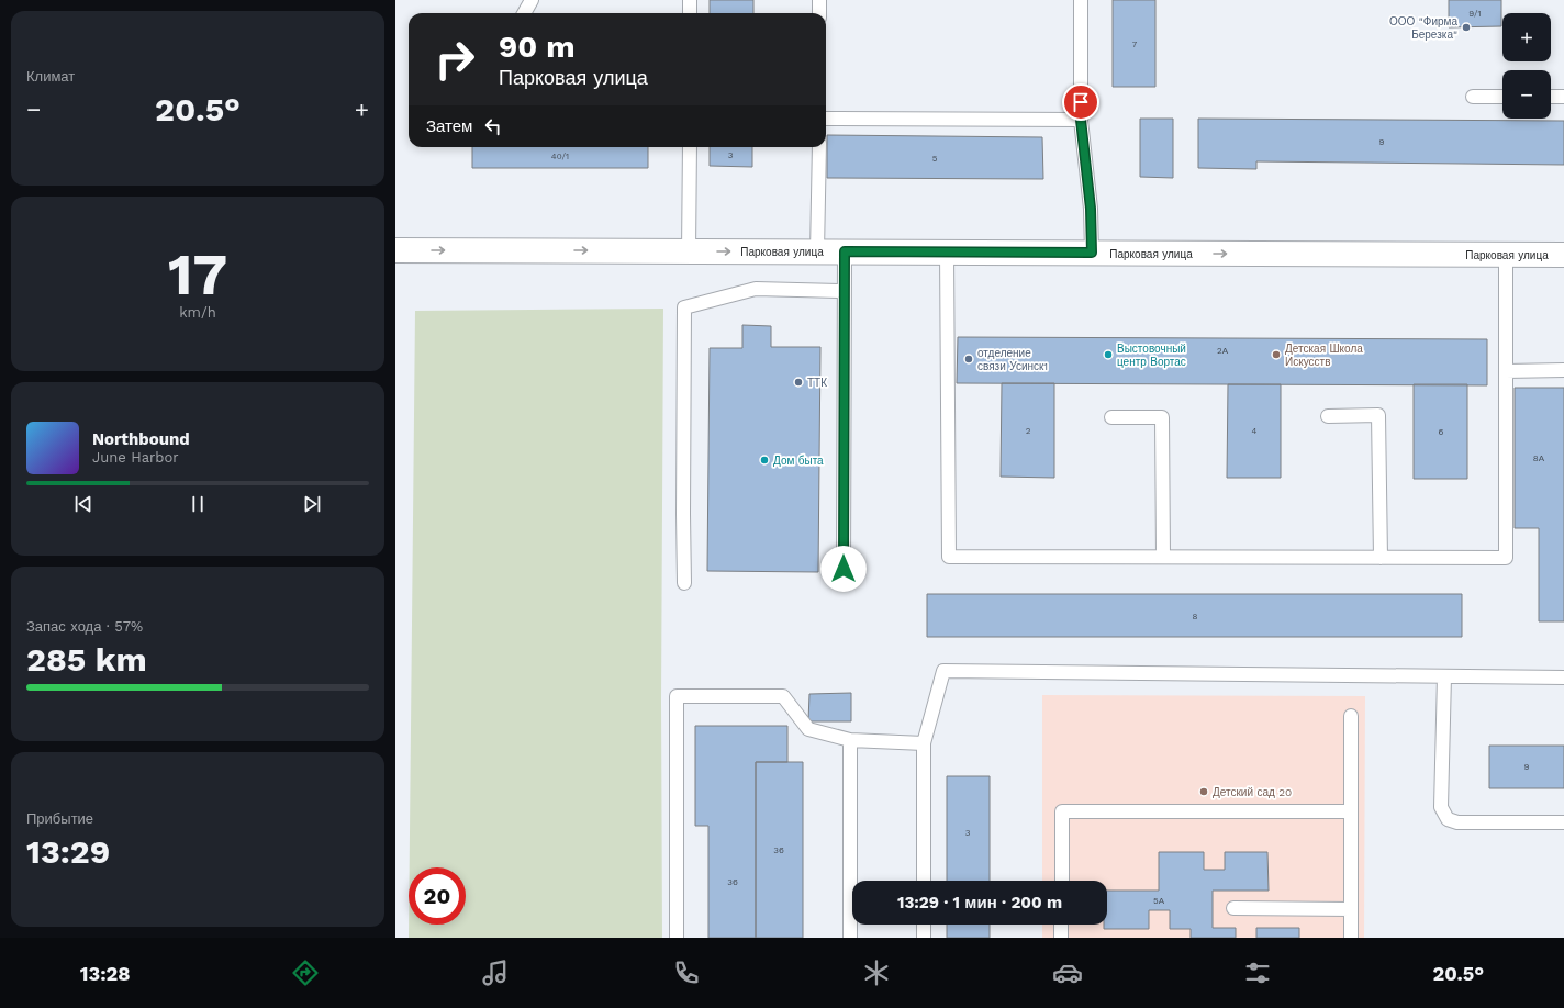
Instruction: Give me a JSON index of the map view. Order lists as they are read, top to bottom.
{
  "streets": {
    "main road": ["Парковая улица"]
  },
  "one_way": ["Парковая улица"],
  "places": [
    "ООО \"Фирма Березка\"",
    "Выстовочный центр Вортас",
    "Детская Школа Искусств",
    "отделение связи Усинск1",
    "ТТК",
    "Дом быта",
    "Детский сад 20"
  ],
  "house_numbers": [
    "9/1",
    "7",
    "9",
    "3",
    "40/1",
    "5",
    "2А",
    "2",
    "4",
    "6",
    "8А",
    "8",
    "9",
    "3",
    "36",
    "36",
    "5А"
  ],
  "page": {
    "tile": [
      "Климат",
      ["17", "km/h"],
      ["Запас хода · 57%", "285 km"],
      ["Прибытие", "13:29"]
    ],
    "map_buttons": ["+", "−"],
    "turn": ["90 m", "Парковая улица"],
    "heat": ["−", "20.5°", "+"],
    "then": "Затем",
    "song": ["Northbound", "June Harbor"],
    "limit": "20",
    "trip": "13:29 · 1 мин · 200 m",
    "tabs": ["13:28", "20.5°"]
  }
}
